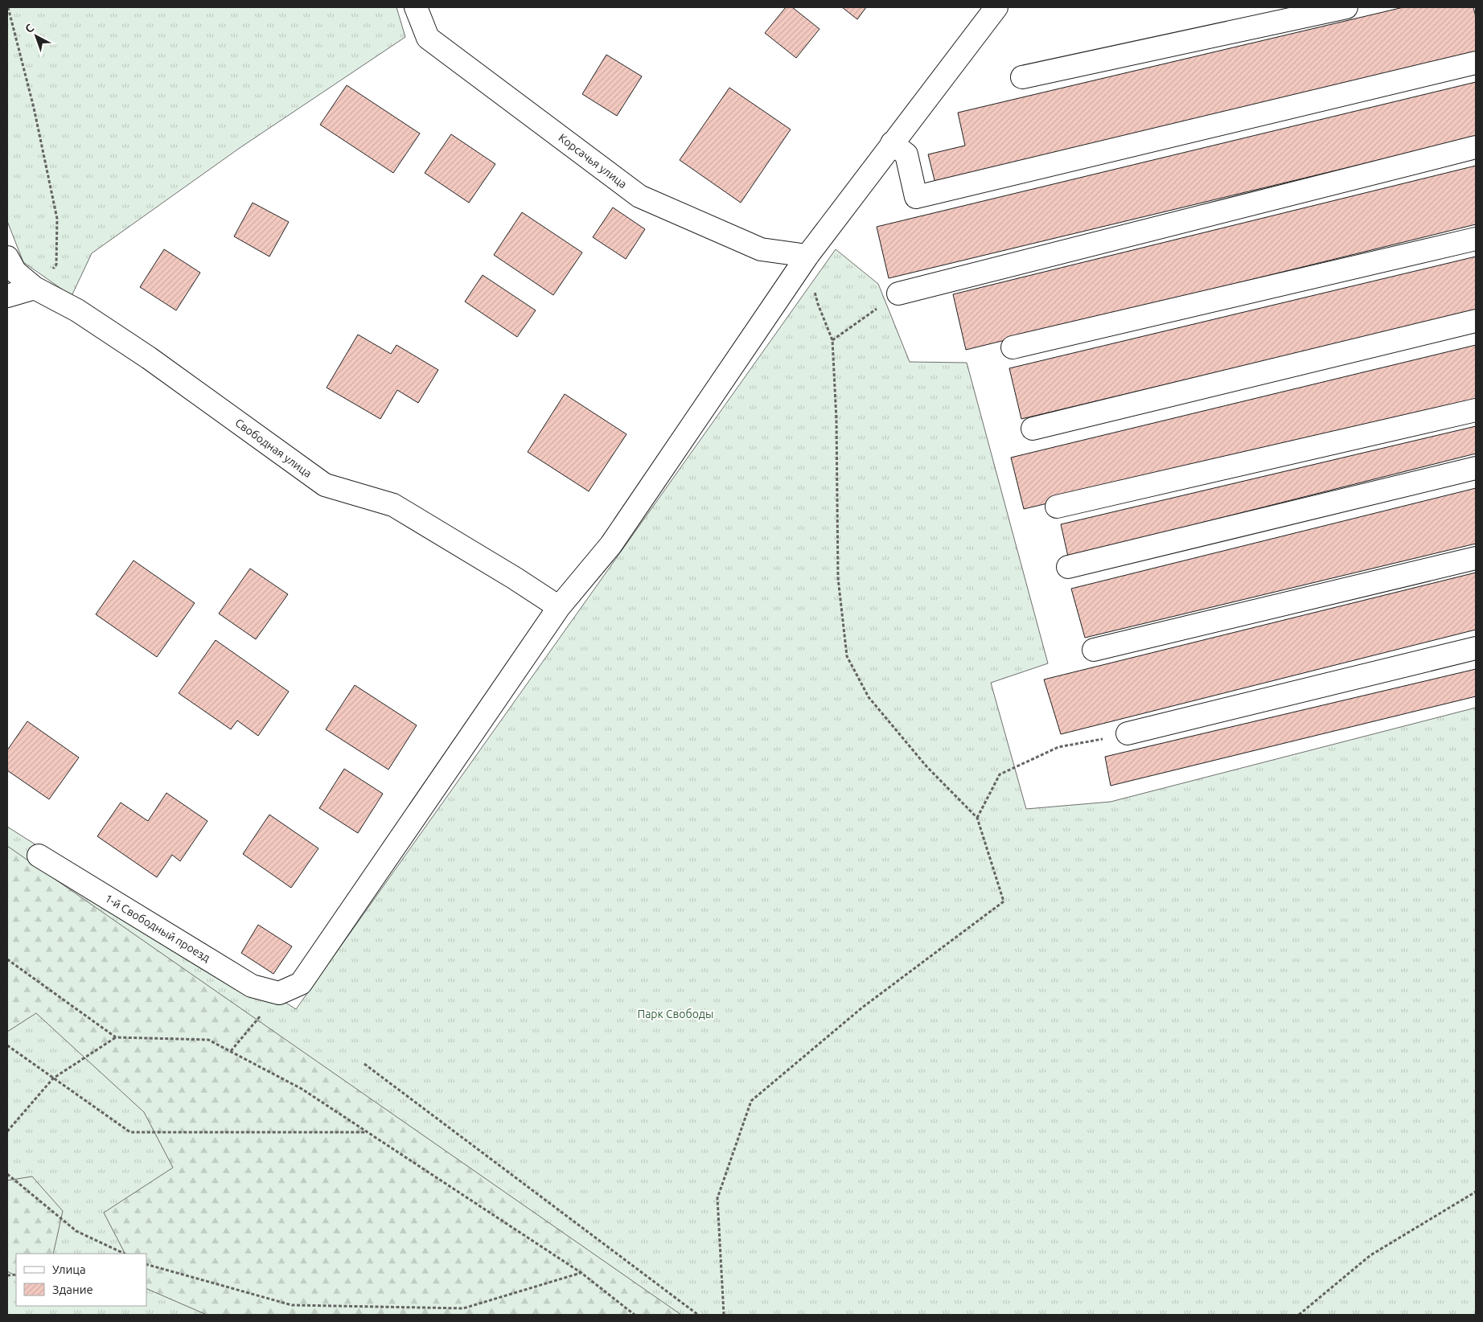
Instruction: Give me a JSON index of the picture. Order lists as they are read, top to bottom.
{
  "streets": {
    "street": ["Корсачья улица", "Свободная улица", "1-й Свободный проезд"]
  },
  "parks": ["Парк Свободы"],
  "legend": ["Улица", "Здание"],
  "north": "top left"
}
